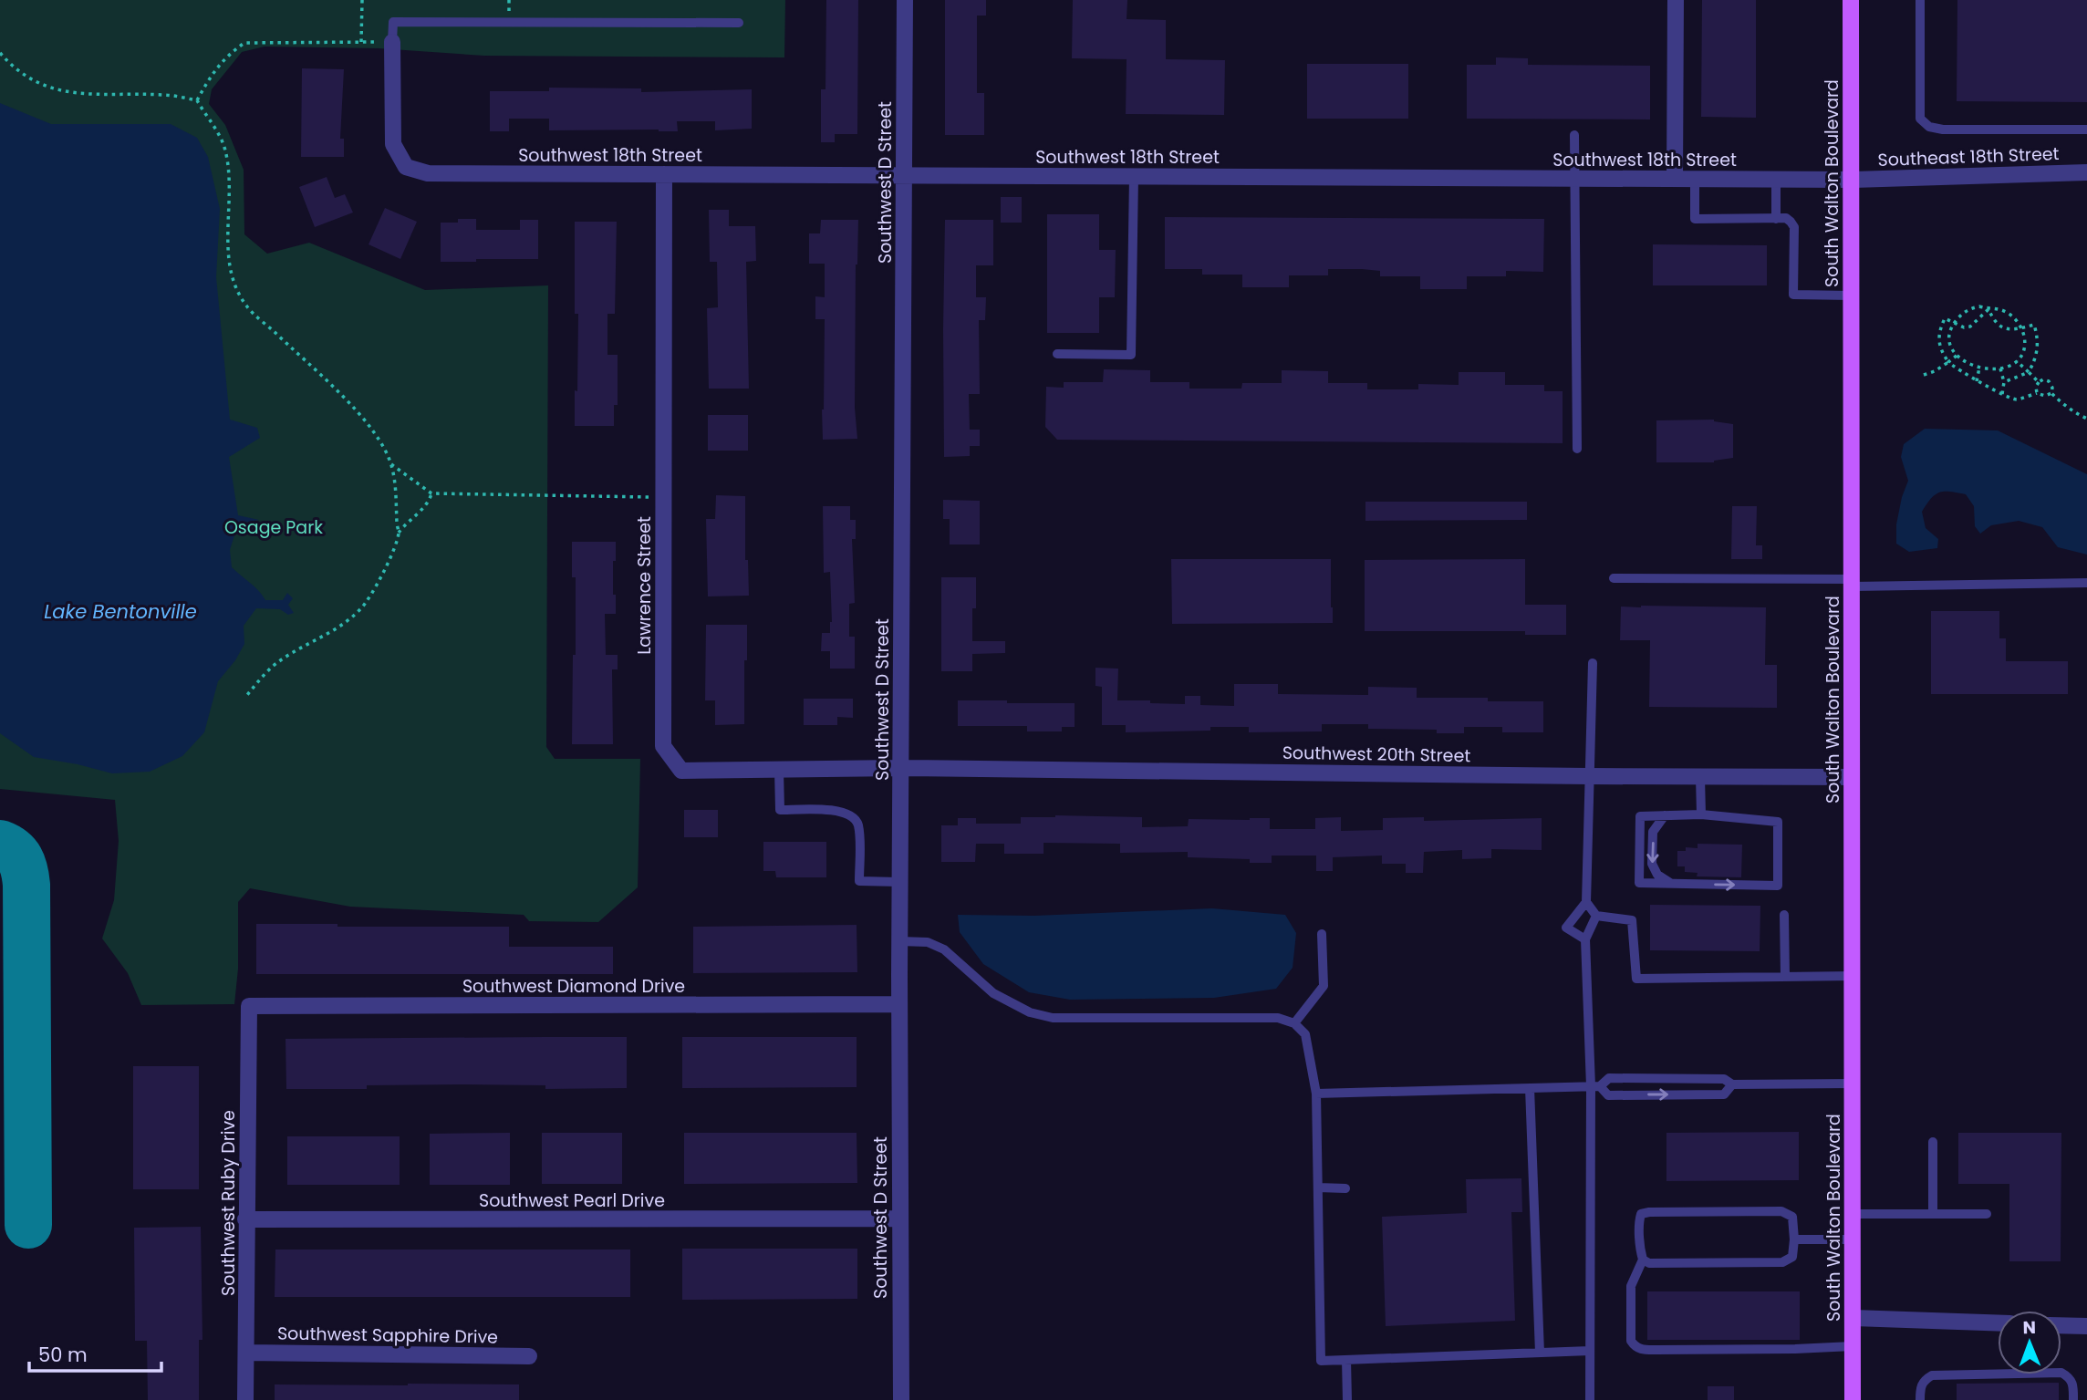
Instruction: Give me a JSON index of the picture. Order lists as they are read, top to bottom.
{
  "streets": {
    "main road": ["South Walton Boulevard"],
    "street": [
      "Southwest 18th Street",
      "Southeast 18th Street",
      "Southwest D Street",
      "Lawrence Street",
      "Southwest 20th Street",
      "Southwest Diamond Drive",
      "Southwest Pearl Drive",
      "Southwest Ruby Drive",
      "Southwest Sapphire Drive"
    ]
  },
  "crossings": [
    ["Southwest 18th Street", "Southeast 18th Street"],
    ["Southwest 18th Street", "Southwest D Street"],
    ["Southwest 18th Street", "South Walton Boulevard"],
    ["Southwest 18th Street", "Lawrence Street"],
    ["Southeast 18th Street", "South Walton Boulevard"],
    ["Southwest D Street", "Lawrence Street"],
    ["Southwest D Street", "Southwest 20th Street"],
    ["Southwest D Street", "Southwest Diamond Drive"],
    ["Southwest D Street", "Southwest Pearl Drive"],
    ["South Walton Boulevard", "Southwest 20th Street"],
    ["Lawrence Street", "Southwest 20th Street"],
    ["Southwest Diamond Drive", "Southwest Ruby Drive"],
    ["Southwest Pearl Drive", "Southwest Ruby Drive"],
    ["Southwest Ruby Drive", "Southwest Sapphire Drive"]
  ],
  "water": ["Lake Bentonville"],
  "parks": ["Osage Park"],
  "scale_bar": "50 m",
  "north": "top"
}
